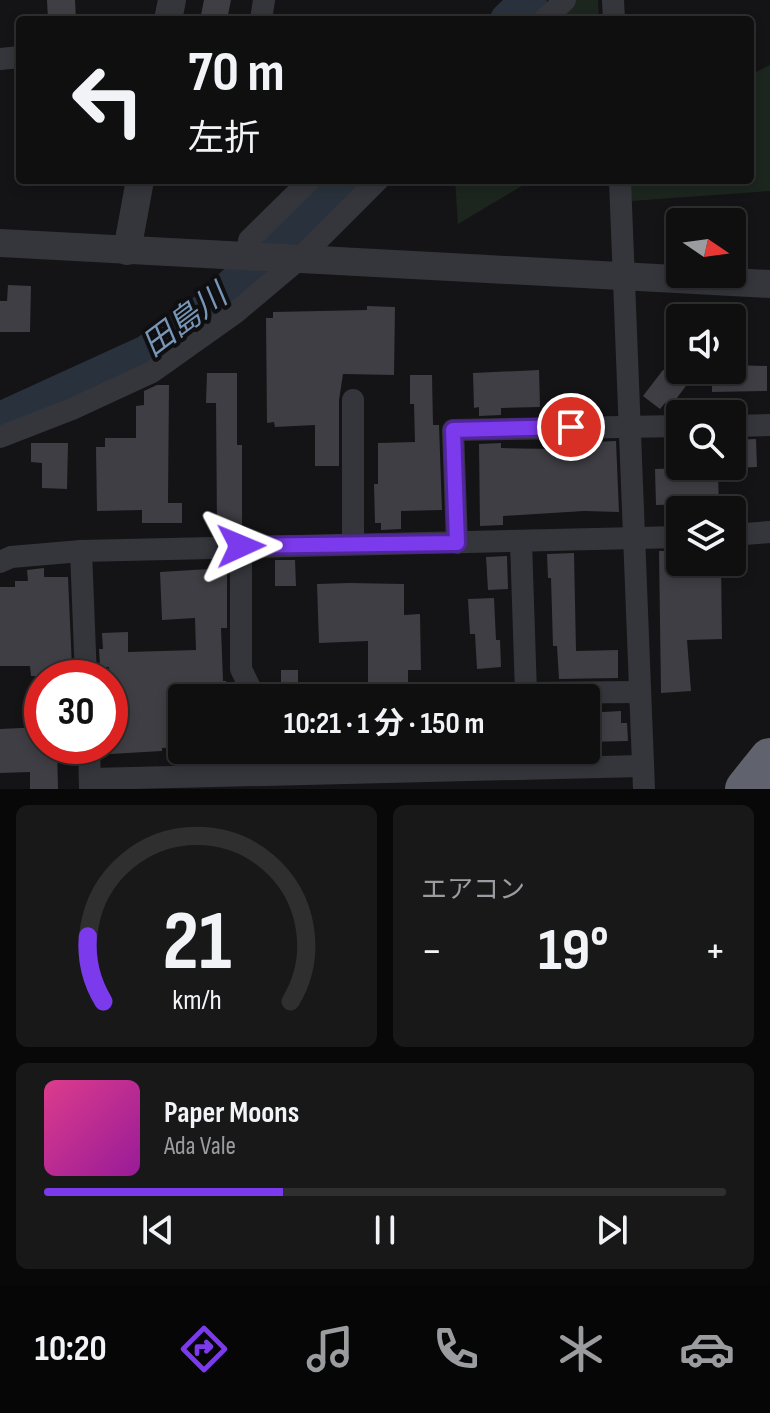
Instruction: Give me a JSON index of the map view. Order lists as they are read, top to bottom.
{
  "water": ["田島川"],
  "north": "right",
  "page": {
    "turn": ["70 m", "左折"],
    "limit": "30",
    "trip": "10:21 · 1 分 · 150 m",
    "tile": "エアコン",
    "heat": ["−", "19°", "+"],
    "song": ["Paper Moons", "Ada Vale"],
    "tabs": "10:20",
    "gauge": ["21", "km/h"]
  }
}
